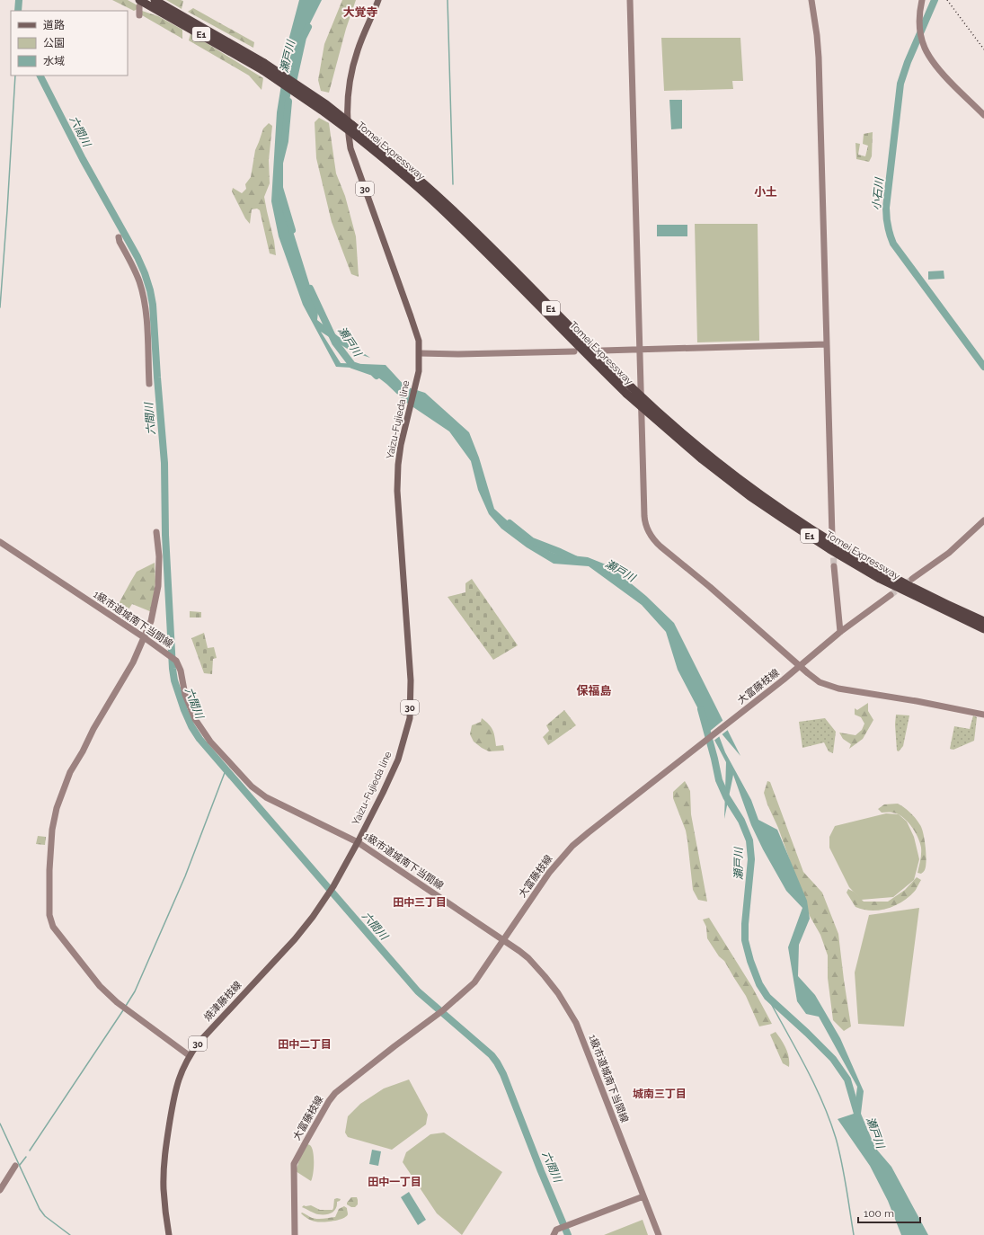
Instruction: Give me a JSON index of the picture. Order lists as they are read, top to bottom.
{
  "streets": {
    "highway": ["E1", "Tomei Expressway"],
    "main road": ["30", "Yaizu-Fujieda line", "焼津藤枝線"],
    "street": ["1級市道城南下当間線", "大富藤枝線"]
  },
  "crossings": [
    ["Yaizu-Fujieda line", "1級市道城南下当間線"],
    ["Yaizu-Fujieda line", "焼津藤枝線"],
    ["1級市道城南下当間線", "大富藤枝線"]
  ],
  "districts": [
    "大覚寺",
    "小土",
    "保福島",
    "田中三丁目",
    "田中二丁目",
    "城南三丁目",
    "田中一丁目"
  ],
  "water": ["瀬戸川", "六間川", "小石川"],
  "legend": ["道路", "公園", "水域"],
  "scale_bar": "100 m"
}
